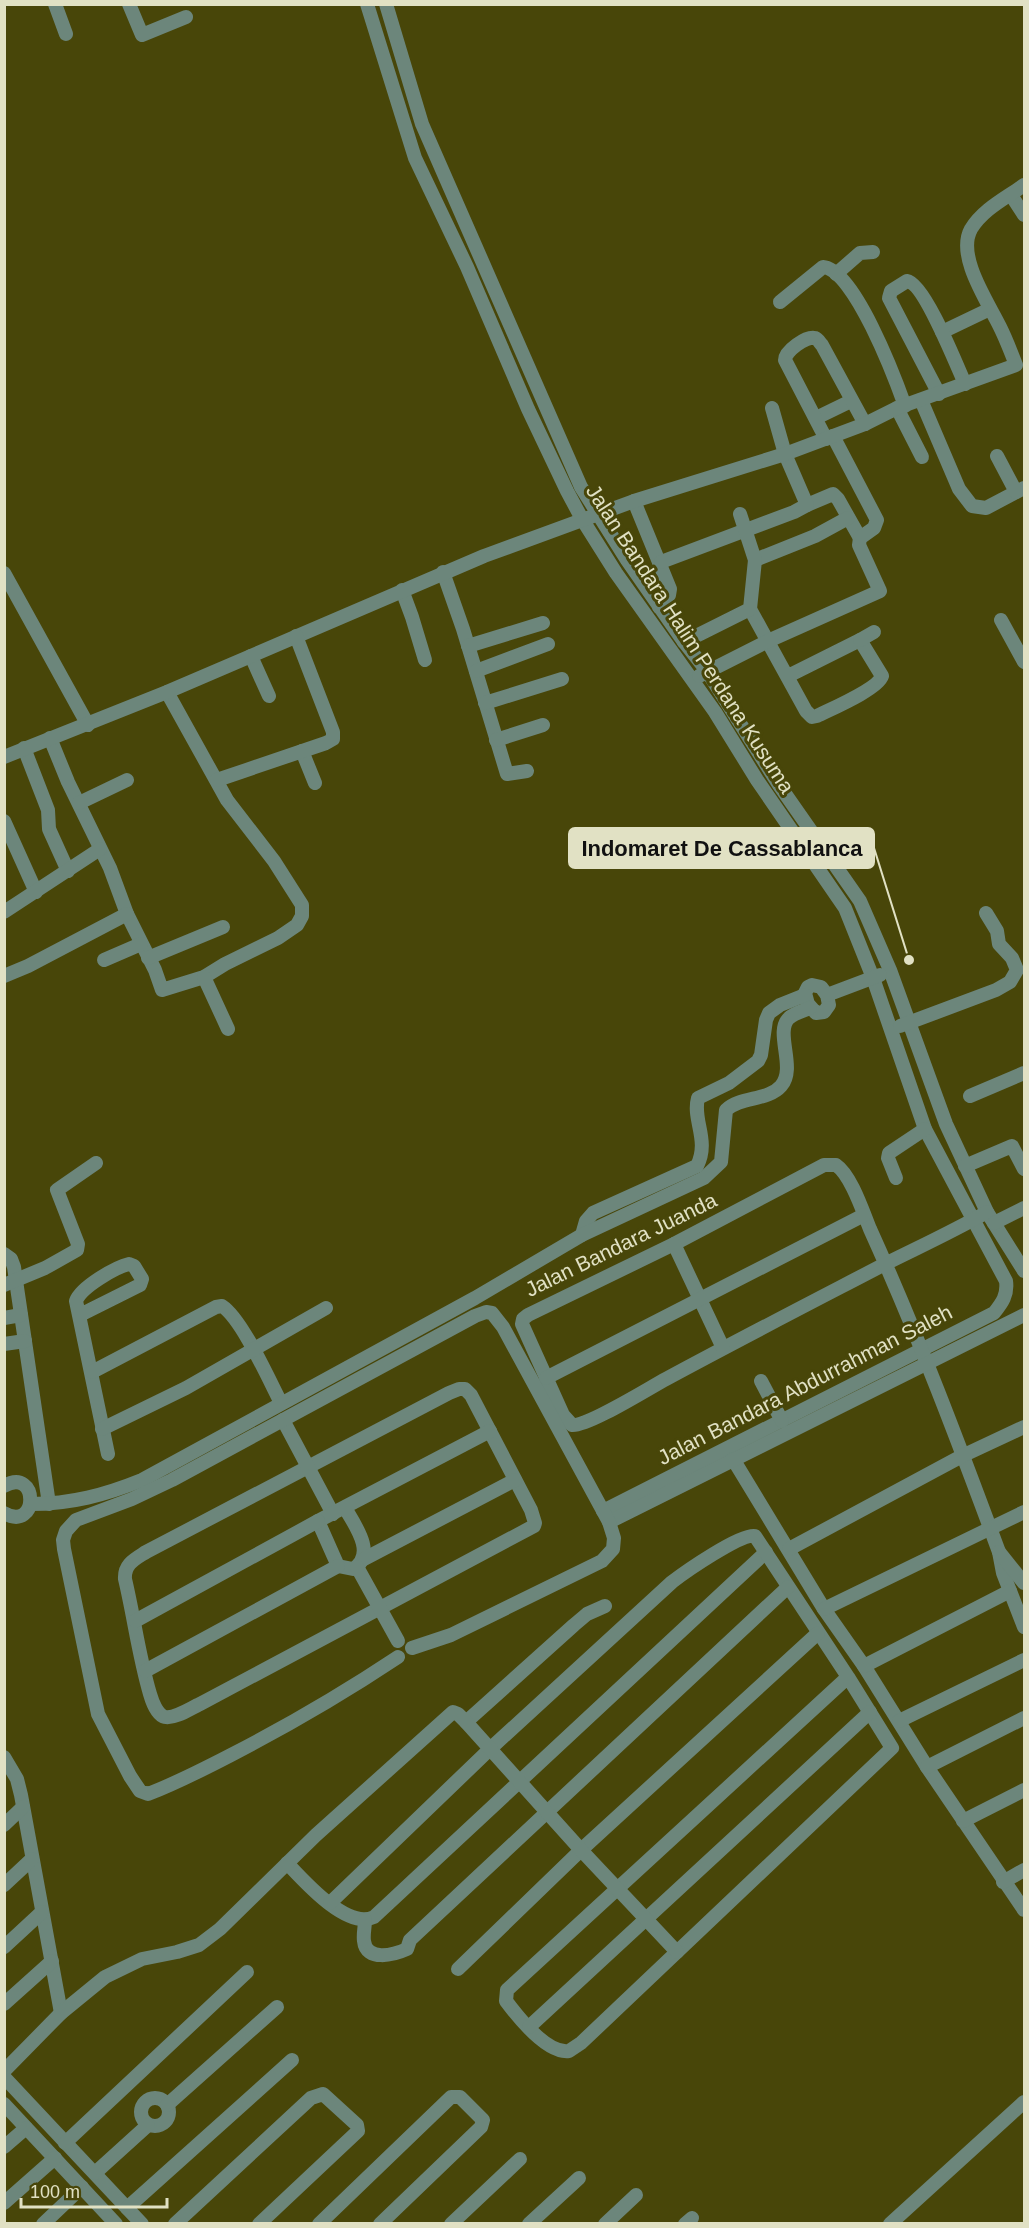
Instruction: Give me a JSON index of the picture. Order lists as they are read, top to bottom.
{
  "streets": {
    "street": ["Jalan Bandara Halim Perdana Kusuma", "Jalan Bandara Juanda", "Jalan Bandara Abdurrahman Saleh"]
  },
  "crossings": [
    ["Jalan Bandara Halim Perdana Kusuma", "Jalan Bandara Juanda"],
    ["Jalan Bandara Halim Perdana Kusuma", "Jalan Bandara Abdurrahman Saleh"],
    ["Jalan Bandara Juanda", "Jalan Bandara Abdurrahman Saleh"]
  ],
  "places": ["Indomaret De Cassablanca"],
  "scale_bar": "100 m"
}
